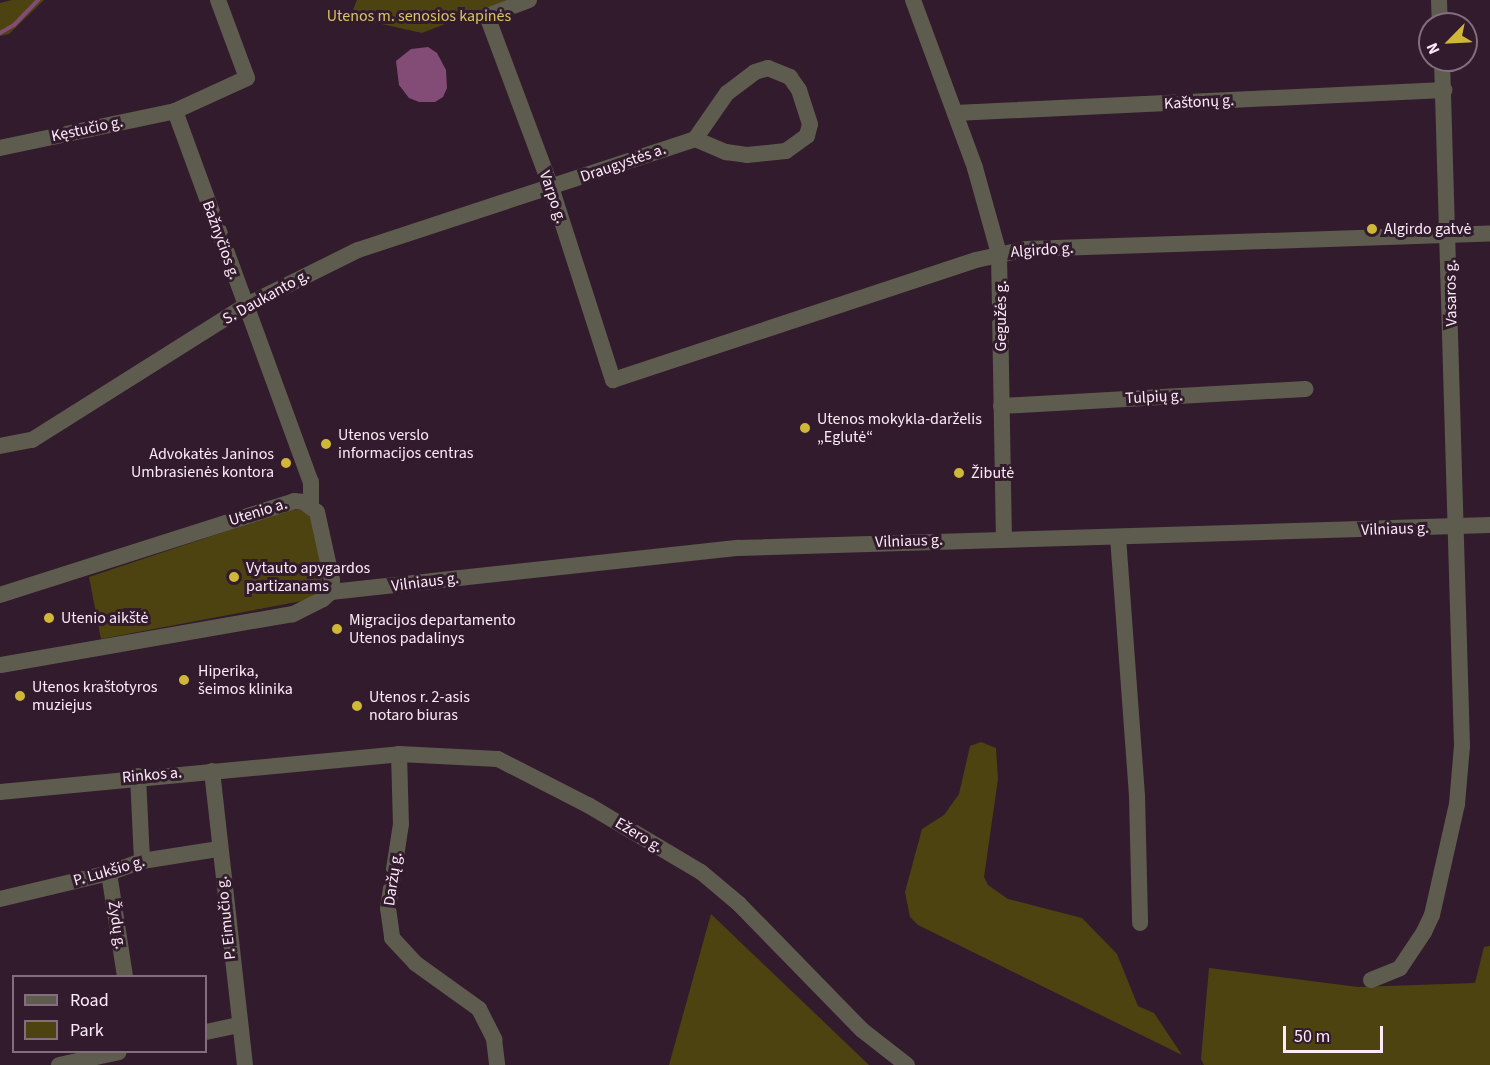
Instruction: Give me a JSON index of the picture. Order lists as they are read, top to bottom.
{
  "streets": {
    "street": [
      "Kaštonų g.",
      "Kęstučio g.",
      "Draugystės a.",
      "Varpo g.",
      "Bažnyčios g.",
      "Algirdo g.",
      "Vasaros g.",
      "S. Daukanto g.",
      "Gegužės g.",
      "Tulpių g.",
      "Utenio a.",
      "Vilniaus g.",
      "Rinkos a.",
      "Ežero g.",
      "P. Lukšio g.",
      "Daržų g.",
      "P. Eimučio g.",
      "Žydų g."
    ]
  },
  "crossings": [
    ["Kaštonų g.", "Vasaros g."],
    ["Kaštonų g.", "Gegužės g."],
    ["Kęstučio g.", "Bažnyčios g."],
    ["Draugystės a.", "Varpo g."],
    ["Draugystės a.", "S. Daukanto g."],
    ["Varpo g.", "Algirdo g."],
    ["Varpo g.", "S. Daukanto g."],
    ["Bažnyčios g.", "S. Daukanto g."],
    ["Bažnyčios g.", "Utenio a."],
    ["Algirdo g.", "Vasaros g."],
    ["Algirdo g.", "Gegužės g."],
    ["Vasaros g.", "Vilniaus g."],
    ["Gegužės g.", "Tulpių g."],
    ["Gegužės g.", "Vilniaus g."],
    ["Utenio a.", "Vilniaus g."],
    ["Rinkos a.", "Ežero g."],
    ["Rinkos a.", "P. Eimučio g."],
    ["Ežero g.", "Daržų g."],
    ["P. Lukšio g.", "P. Eimučio g."],
    ["P. Lukšio g.", "Žydų g."]
  ],
  "parks": ["Utenos m. senosios kapinės"],
  "places": [
    "Algirdo gatvė",
    "Utenos mokykla-darželis „Eglutė“",
    "Utenos verslo informacijos centras",
    "Advokatės Janinos Umbrasienės kontora",
    "Žibutė",
    "Vytauto apygardos partizanams",
    "Utenio aikštė",
    "Migracijos departamento Utenos padalinys",
    "Hiperika, šeimos klinika",
    "Utenos kraštotyros muziejus",
    "Utenos r. 2-asis notaro biuras"
  ],
  "legend": ["Road", "Park"],
  "scale_bar": "50 m",
  "north": "bottom left"
}
